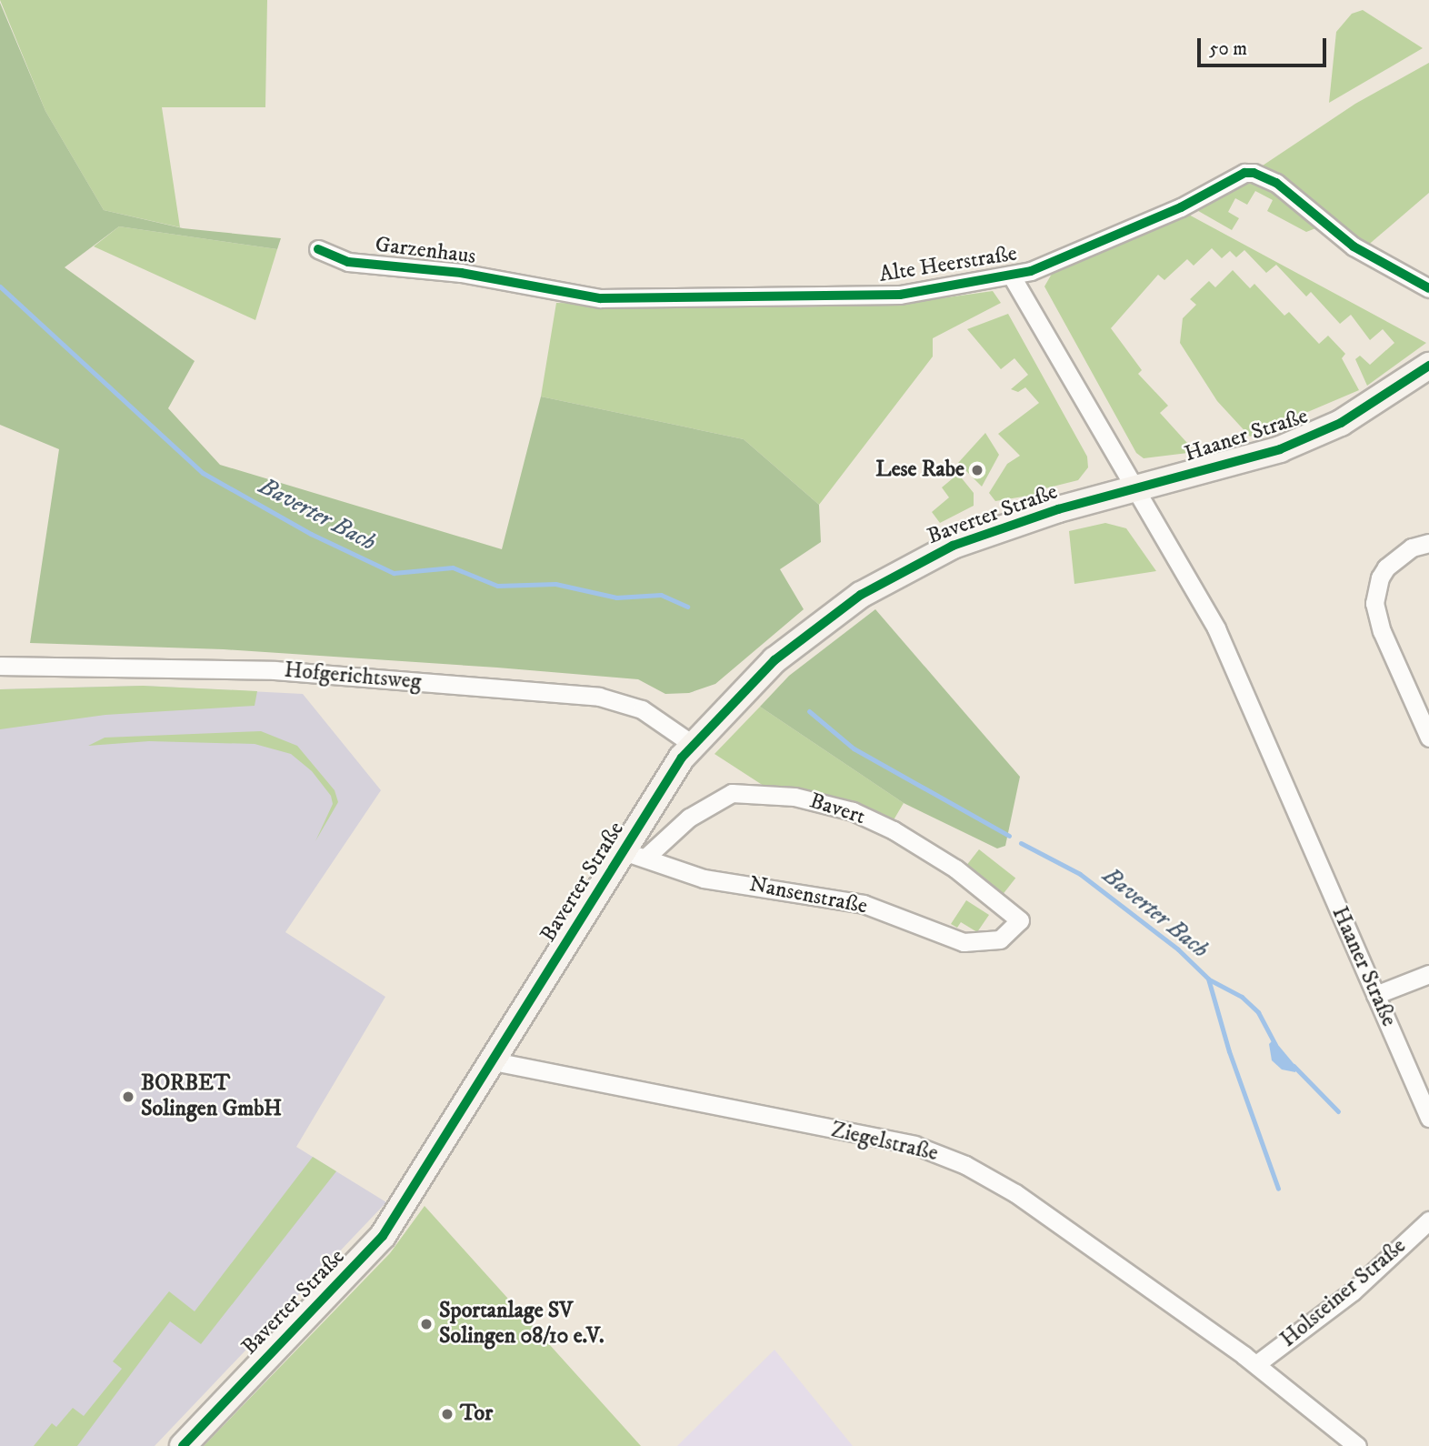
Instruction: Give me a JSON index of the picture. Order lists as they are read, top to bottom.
{
  "streets": {
    "main road": ["Haaner Straße", "Baverter Straße"],
    "street": [
      "Garzenhaus",
      "Alte Heerstraße",
      "Hofgerichtsweg",
      "Bavert",
      "Nansenstraße",
      "Ziegelstraße",
      "Holsteiner Straße"
    ]
  },
  "crossings": [
    ["Garzenhaus", "Alte Heerstraße"],
    ["Haaner Straße", "Baverter Straße"],
    ["Baverter Straße", "Hofgerichtsweg"],
    ["Baverter Straße", "Bavert"],
    ["Baverter Straße", "Nansenstraße"],
    ["Baverter Straße", "Ziegelstraße"],
    ["Bavert", "Nansenstraße"],
    ["Ziegelstraße", "Holsteiner Straße"]
  ],
  "water": ["Baverter Bach"],
  "places": [
    "Lese Rabe",
    "BORBET Solingen GmbH",
    "Sportanlage SV Solingen 08/10 e.V.",
    "Tor"
  ],
  "scale_bar": "50 m"
}
